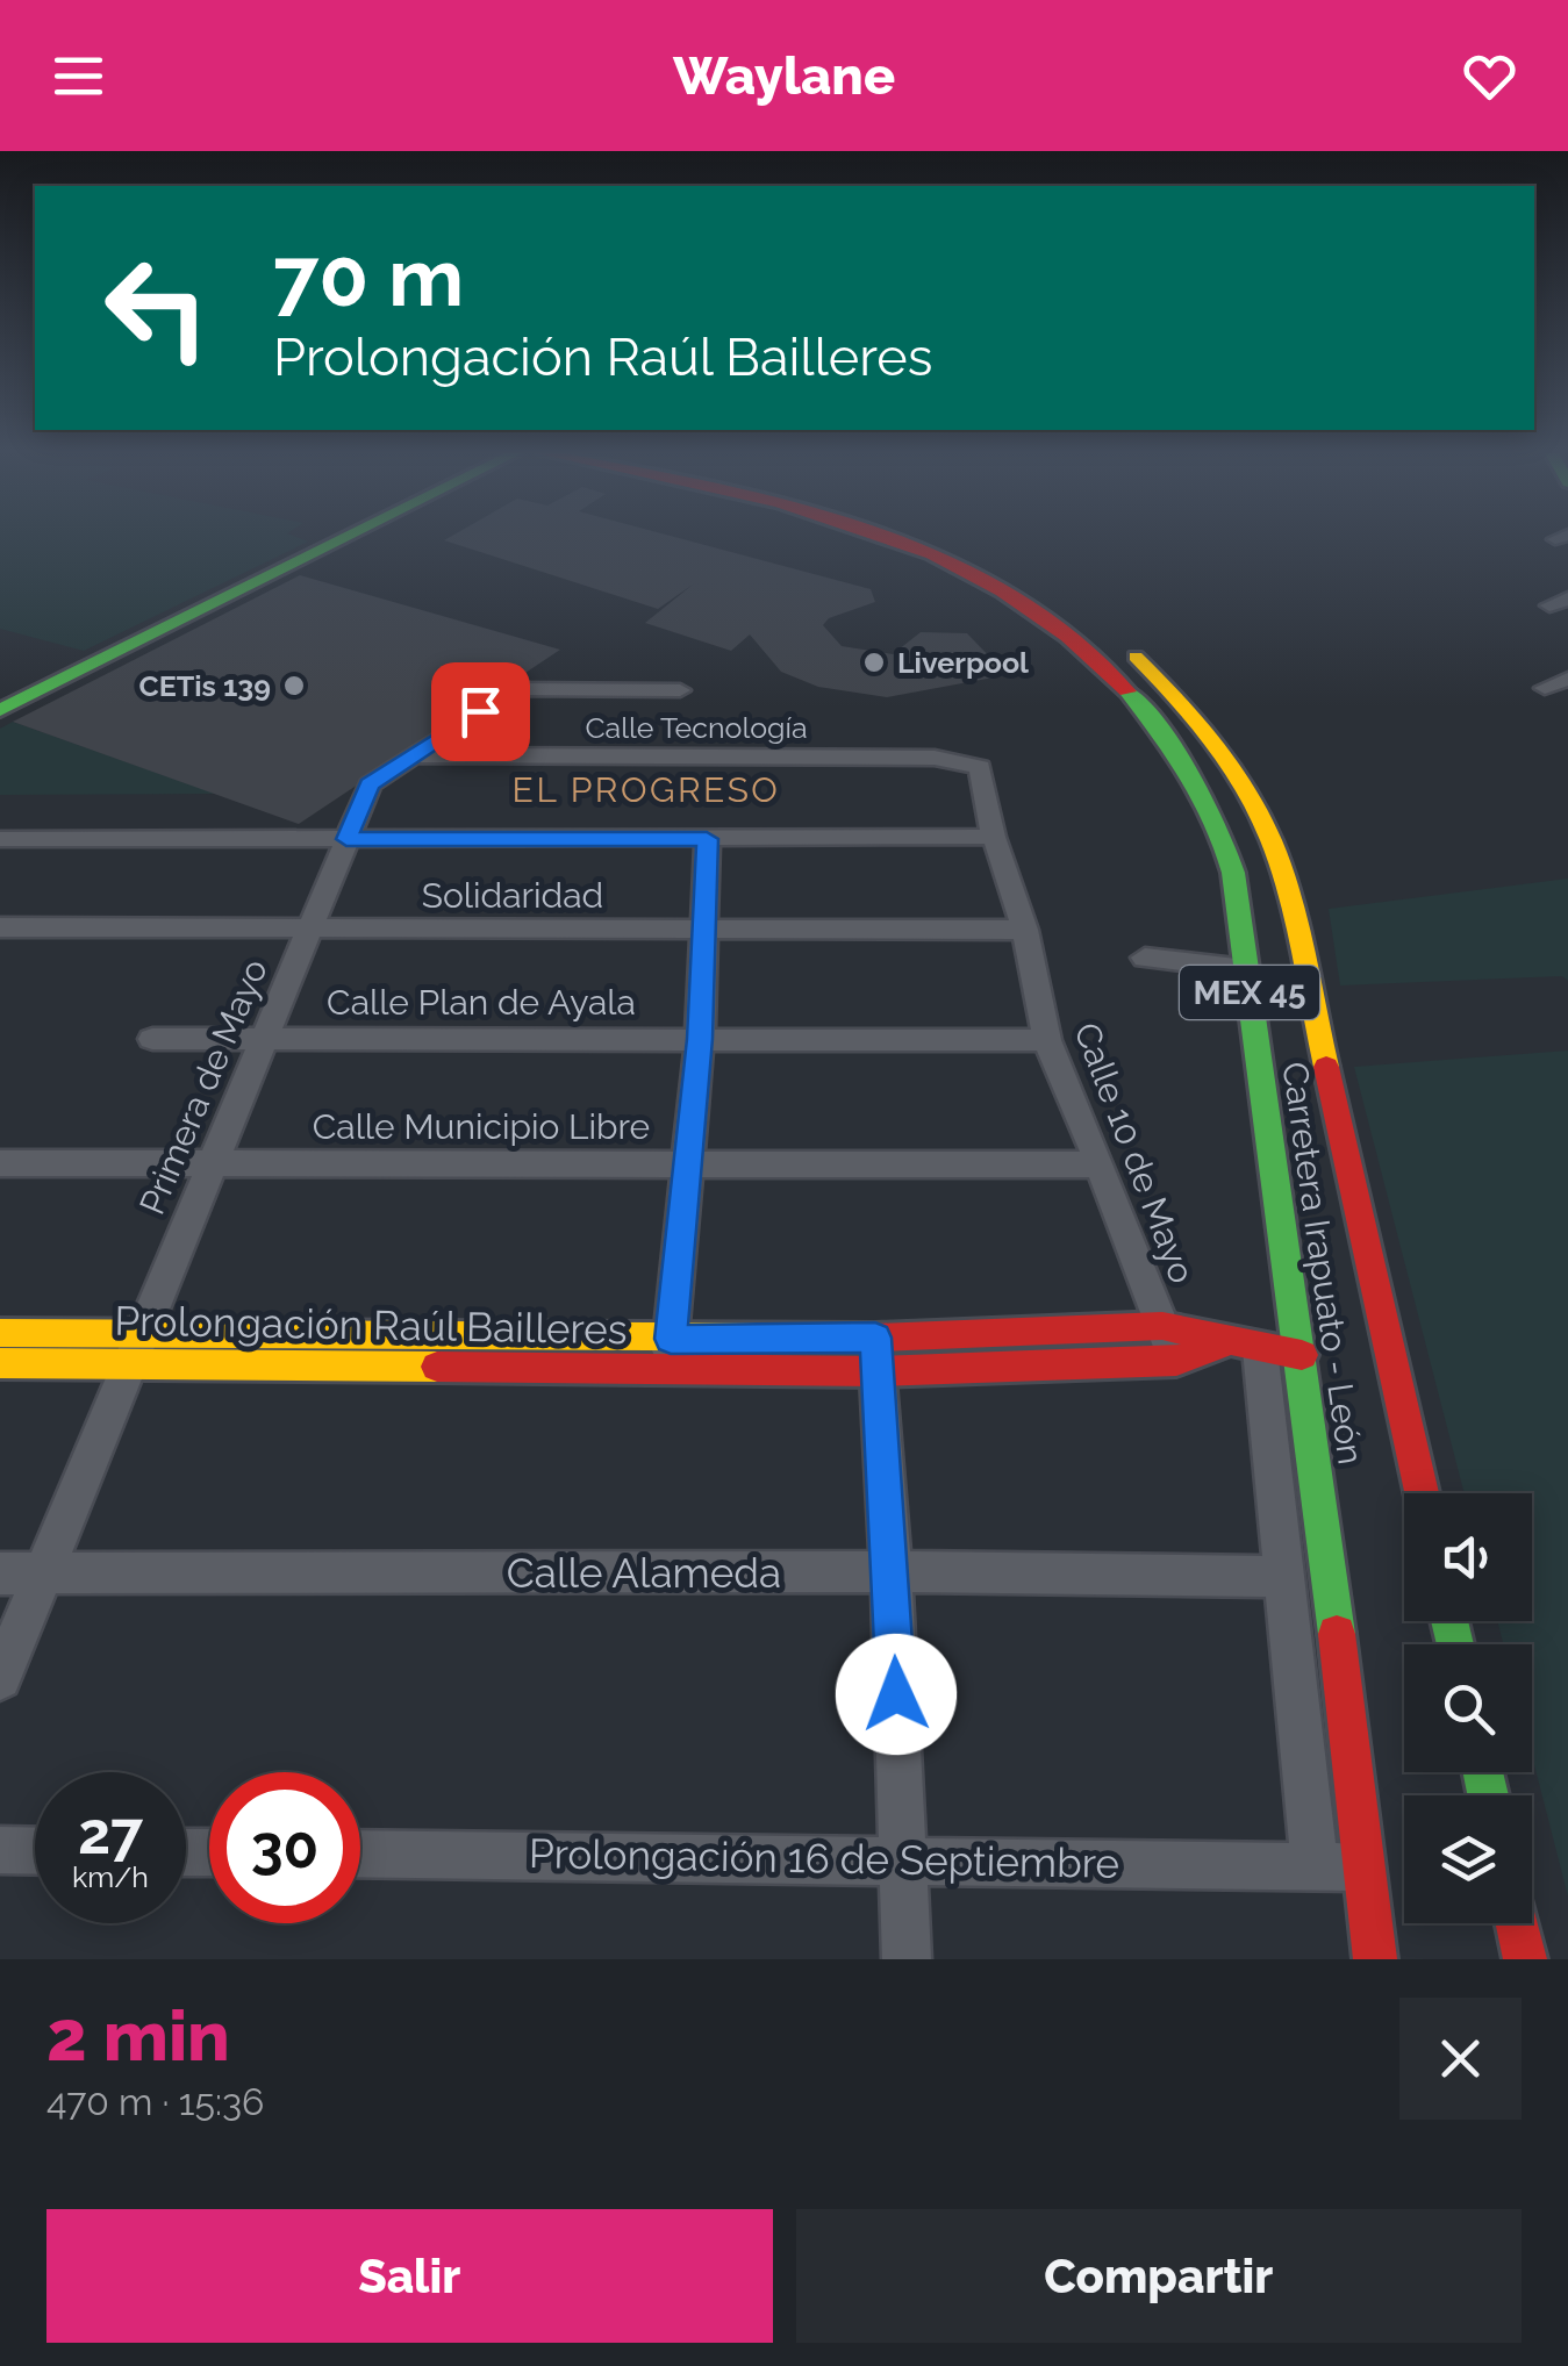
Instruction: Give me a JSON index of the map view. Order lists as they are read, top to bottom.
{
  "streets": {
    "main road": ["MEX 45", "Carretera Irapuato - León", "Prolongación Raúl Bailleres"],
    "street": [
      "Calle Tecnología",
      "Solidaridad",
      "Calle Plan de Ayala",
      "Primera de Mayo",
      "Calle Municipio Libre",
      "Calle 10 de Mayo",
      "Calle Alameda",
      "Prolongación 16 de Septiembre"
    ]
  },
  "crossings": [
    ["Calle Tecnología", "Primera de Mayo"],
    ["Calle Tecnología", "Calle 10 de Mayo"],
    ["Solidaridad", "Primera de Mayo"],
    ["Solidaridad", "Calle 10 de Mayo"],
    ["Calle Plan de Ayala", "Primera de Mayo"],
    ["Calle Plan de Ayala", "Calle 10 de Mayo"],
    ["Primera de Mayo", "Calle Municipio Libre"],
    ["Primera de Mayo", "Prolongación Raúl Bailleres"],
    ["Primera de Mayo", "Calle Alameda"],
    ["Calle Municipio Libre", "Calle 10 de Mayo"],
    ["Calle 10 de Mayo", "Prolongación Raúl Bailleres"],
    ["Carretera Irapuato - León", "Prolongación Raúl Bailleres"],
    ["Carretera Irapuato - León", "Prolongación 16 de Septiembre"]
  ],
  "districts": ["EL PROGRESO"],
  "places": ["Liverpool", "CETis 139"],
  "page": {
    "header": "Waylane",
    "turn": ["70 m", "Prolongación Raúl Bailleres"],
    "speed": "27 km/h",
    "limit": "30",
    "heading": ["2 min", "470 m · 15:36"],
    "buttons": ["Salir", "Compartir"]
  }
}
